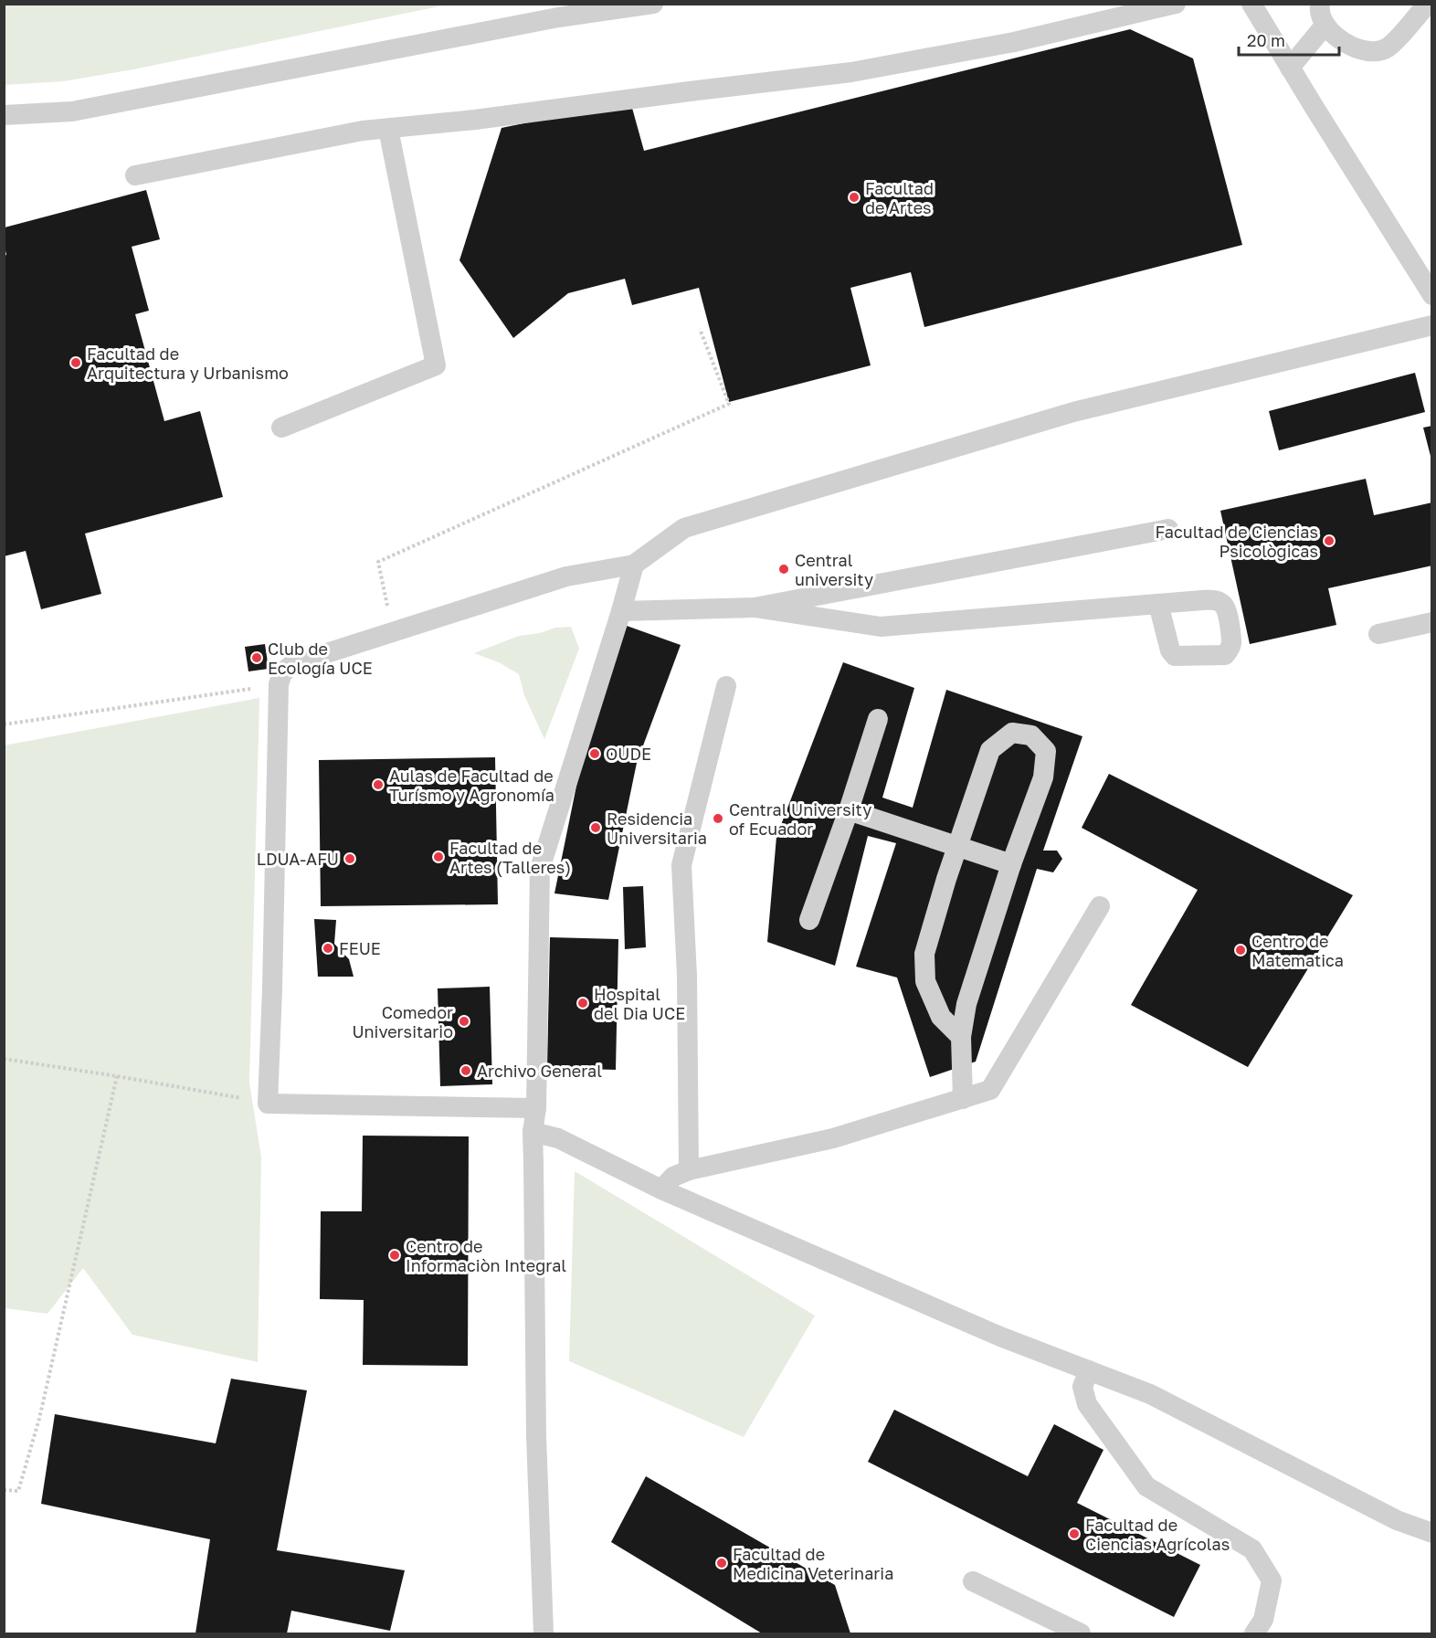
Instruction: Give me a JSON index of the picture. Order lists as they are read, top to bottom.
{
  "places": [
    "Facultad de Artes",
    "Facultad de Arquitectura y Urbanismo",
    "Facultad de Ciencias Psicològicas",
    "Central university",
    "Club de Ecología UCE",
    "OUDE",
    "Aulas de Facultad de Turísmo y Agronomía",
    "Central University of Ecuador",
    "Residencia Universitaria",
    "Facultad de Artes (Talleres)",
    "LDUA-AFU",
    "FEUE",
    "Centro de Matematica",
    "Hospital del Dia UCE",
    "Comedor Universitario",
    "Archivo General",
    "Centro de Informaciòn Integral",
    "Facultad de Ciencias Agrícolas",
    "Facultad de Medicina Veterinaria"
  ],
  "scale_bar": "20 m"
}
